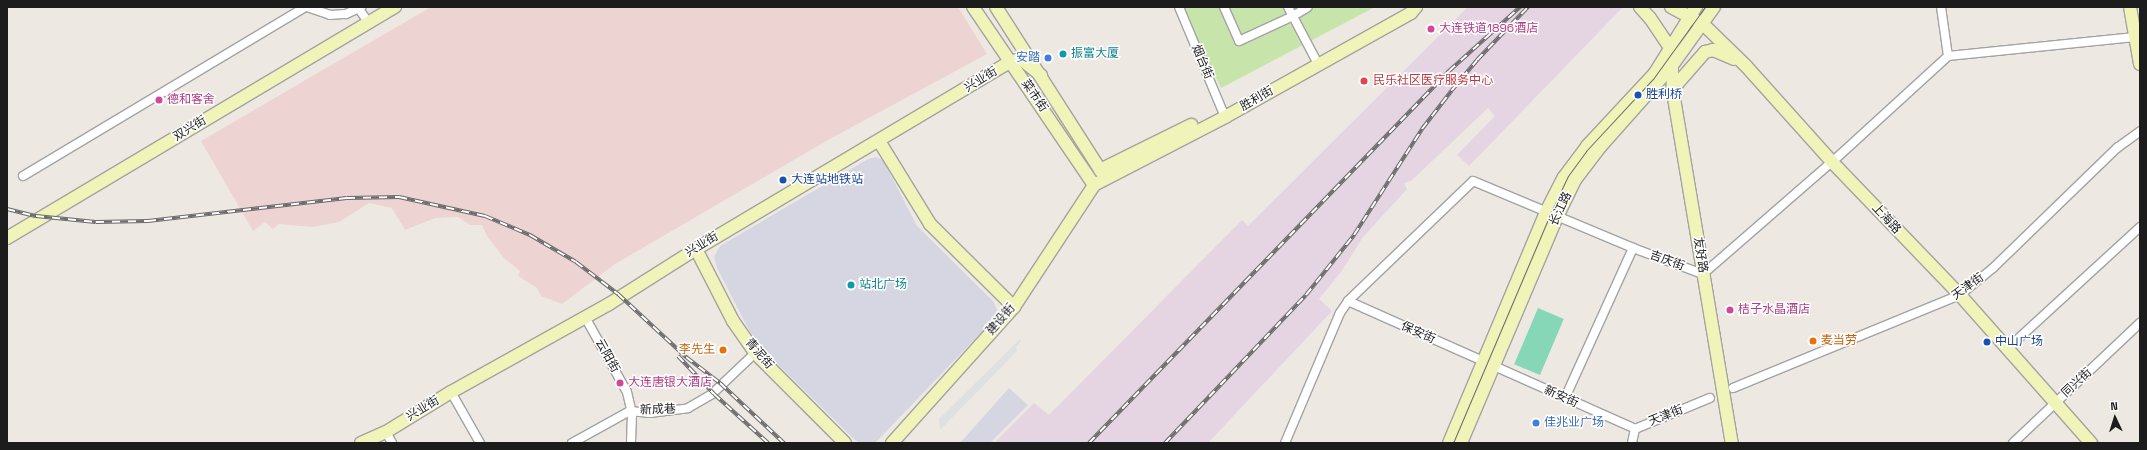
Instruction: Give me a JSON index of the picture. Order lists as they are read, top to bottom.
{
  "streets": {
    "main road": [
      "兴业街",
      "菜市街",
      "胜利街",
      "双兴街",
      "长江路",
      "上海路",
      "友好路",
      "建设街",
      "青泥街"
    ],
    "street": [
      "烟台街",
      "吉庆街",
      "天津街",
      "保安街",
      "云阳街",
      "同兴街",
      "新安街",
      "新成巷"
    ]
  },
  "crossings": [
    ["烟台街", "胜利街"],
    ["兴业街", "菜市街"],
    ["兴业街", "青泥街"],
    ["兴业街", "云阳街"],
    ["菜市街", "胜利街"],
    ["菜市街", "建设街"],
    ["胜利街", "建设街"],
    ["长江路", "上海路"],
    ["长江路", "友好路"],
    ["长江路", "吉庆街"],
    ["长江路", "保安街"],
    ["长江路", "新安街"],
    ["上海路", "天津街"],
    ["上海路", "同兴街"],
    ["友好路", "吉庆街"],
    ["吉庆街", "保安街"],
    ["天津街", "新安街"],
    ["保安街", "新安街"],
    ["青泥街", "新成巷"],
    ["云阳街", "新成巷"]
  ],
  "places": [
    "大连铁道1896酒店",
    "振富大厦",
    "安踏",
    "民乐社区医疗服务中心",
    "胜利桥",
    "德和客舍",
    "大连站地铁站",
    "站北广场",
    "桔子水晶酒店",
    "麦当劳",
    "中山广场",
    "李先生",
    "大连唐银大酒店",
    "佳兆业广场"
  ],
  "north": "top"
}
